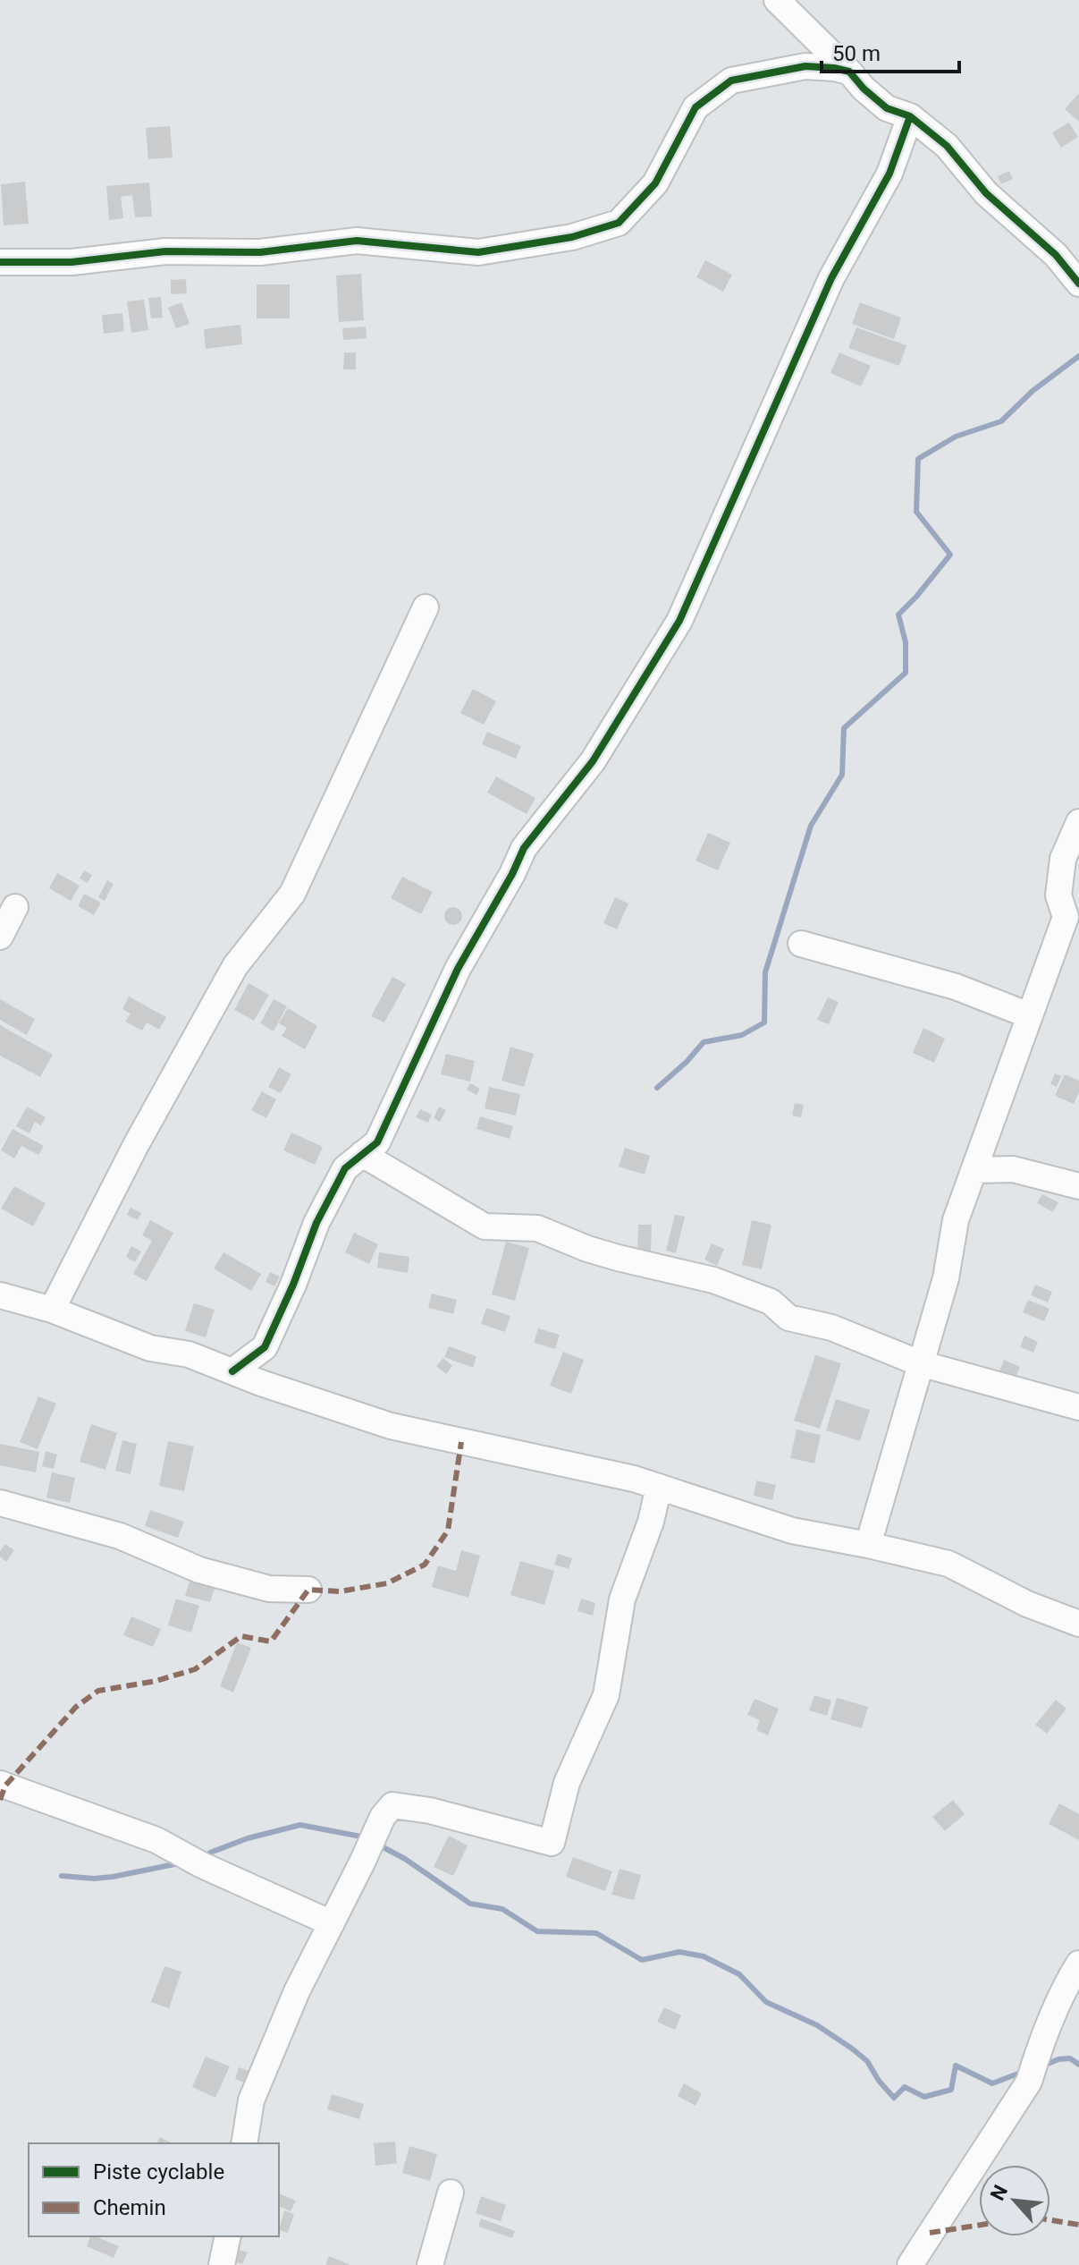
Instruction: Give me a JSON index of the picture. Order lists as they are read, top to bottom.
{
  "legend": ["Piste cyclable", "Chemin"],
  "scale_bar": "50 m",
  "north": "top left"
}
